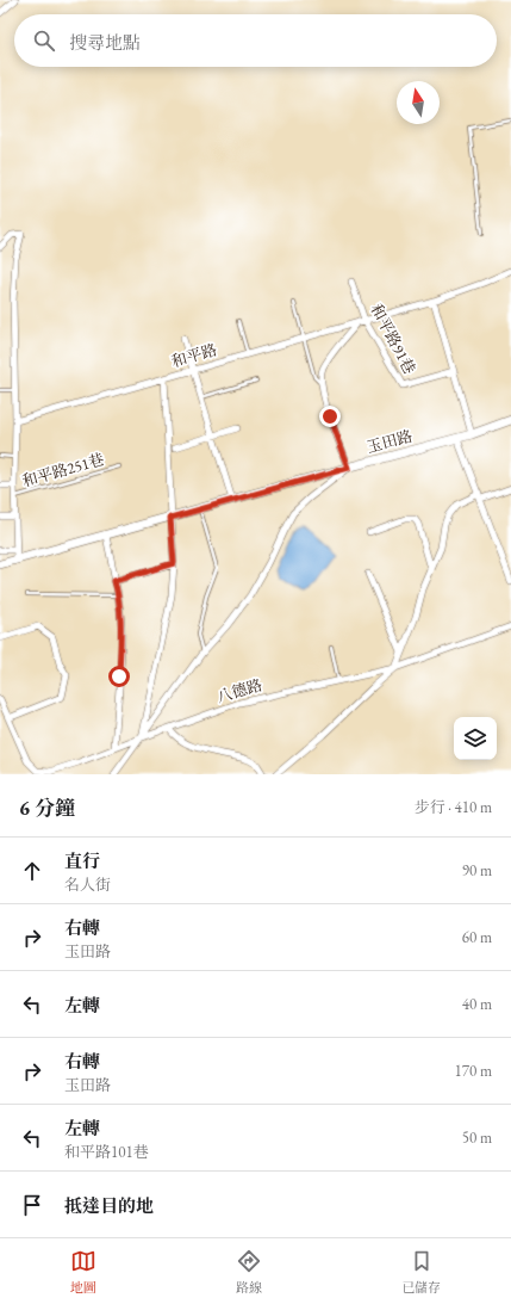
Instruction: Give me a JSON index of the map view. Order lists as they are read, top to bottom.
{
  "streets": {
    "street": [
      "和平路91巷",
      "和平路",
      "玉田路",
      "八德路"
    ],
    "lane": ["和平路251巷"]
  },
  "crossings": [
    ["和平路91巷", "和平路"]
  ],
  "north": "top",
  "page": {
    "search": "搜尋地點",
    "heading": ["6 分鐘", "步行 · 410 m"],
    "list": [
      ["直行", "名人街", "90 m"],
      ["右轉", "玉田路", "60 m"],
      ["左轉", "40 m"],
      ["右轉", "玉田路", "170 m"],
      ["左轉", "和平路101巷", "50 m"],
      "抵達目的地"
    ],
    "nav": ["地圖", "路線", "已儲存"]
  }
}
